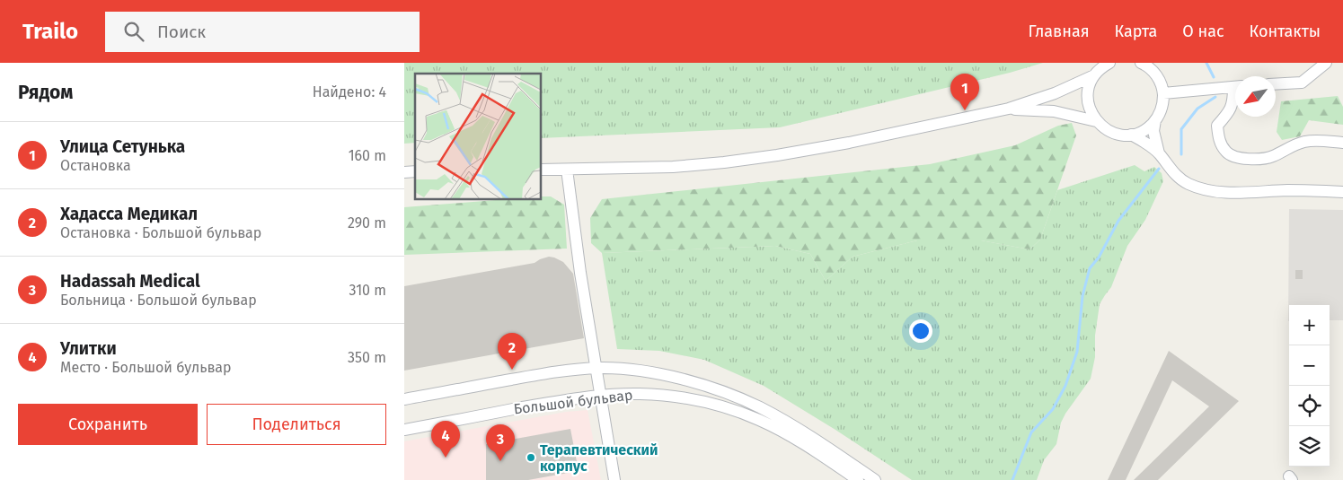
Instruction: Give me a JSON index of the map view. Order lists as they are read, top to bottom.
{
  "streets": {
    "street": ["Большой бульвар"]
  },
  "places": ["Терапевтический корпус"],
  "north": "bottom left",
  "page": {
    "header": "Trailo",
    "search": "Поиск",
    "nav": [
      "Главная",
      "Карта",
      "О нас",
      "Контакты"
    ],
    "heading": ["Рядом", "Найдено: 4"],
    "pins": [
      "1",
      "2",
      "4",
      "3"
    ],
    "list": [
      {
        "mark": "1",
        "name": "Улица Сетунька",
        "note": "Остановка",
        "value": "160 m"
      },
      {
        "mark": "2",
        "name": "Хадасса Медикал",
        "note": "Остановка · Большой бульвар",
        "value": "290 m"
      },
      {
        "mark": "3",
        "name": "Hadassah Medical",
        "note": "Больница · Большой бульвар",
        "value": "310 m"
      },
      {
        "mark": "4",
        "name": "Улитки",
        "note": "Место · Большой бульвар",
        "value": "350 m"
      }
    ],
    "map_buttons": ["+", "−"],
    "buttons": ["Сохранить", "Поделиться"]
  }
}
